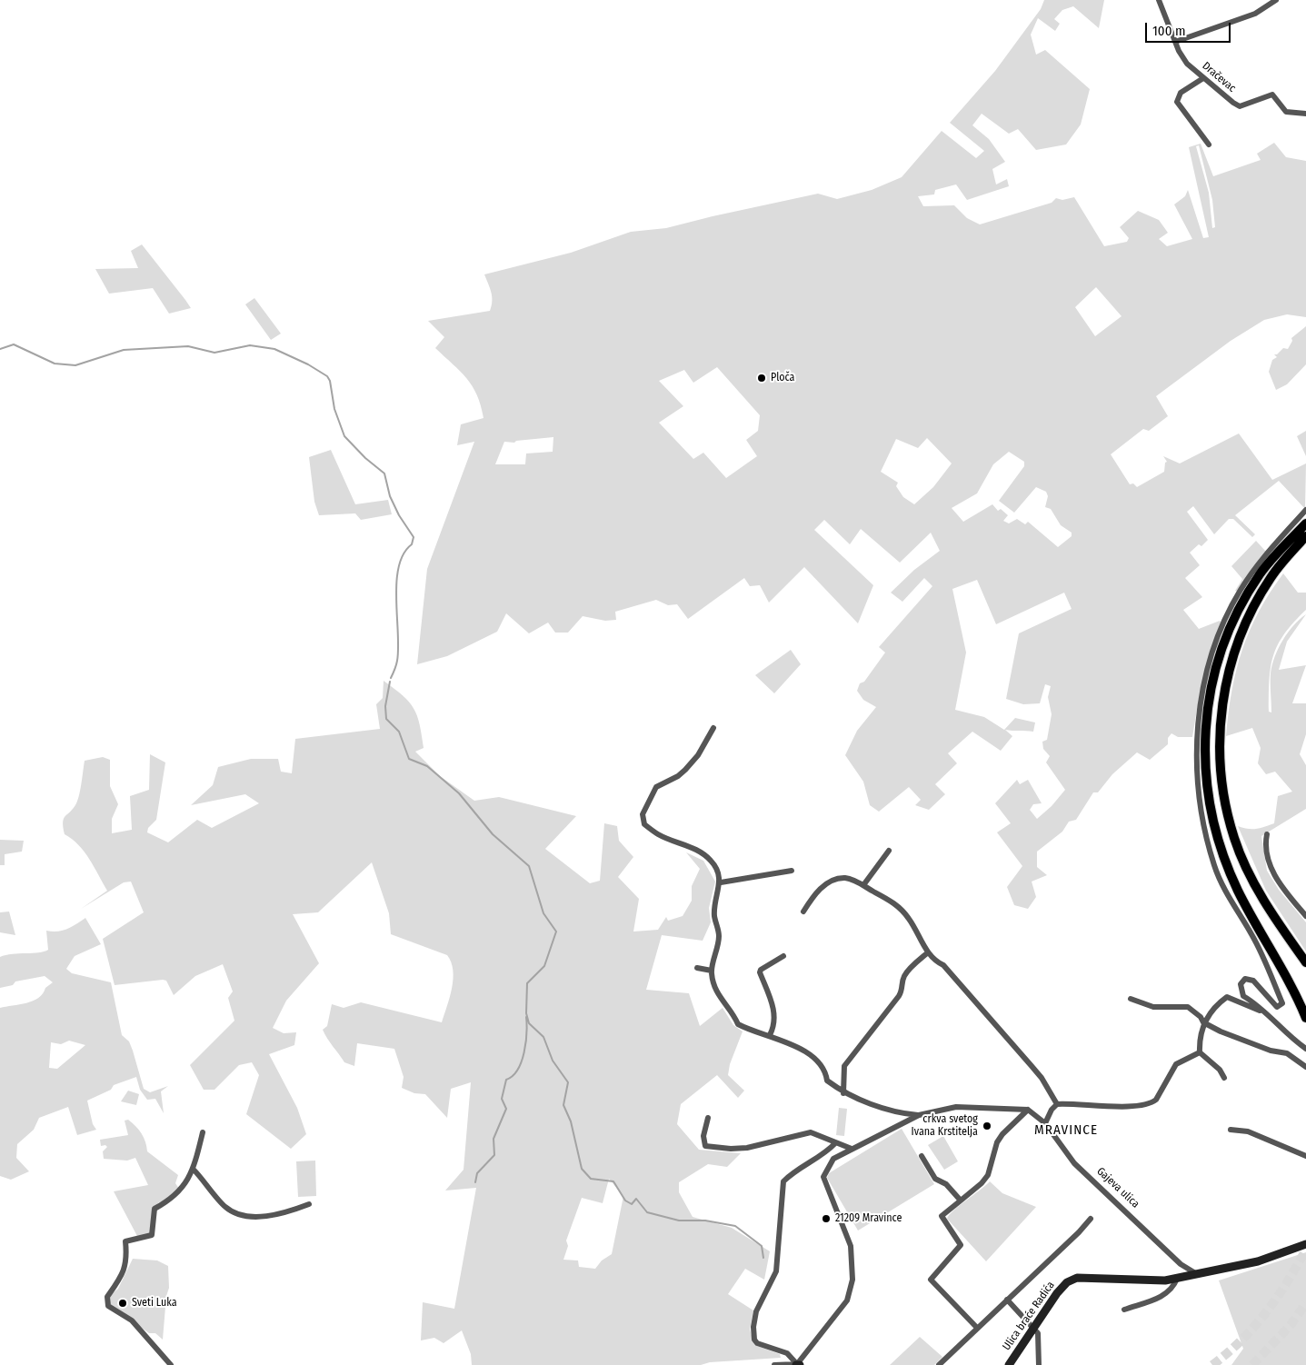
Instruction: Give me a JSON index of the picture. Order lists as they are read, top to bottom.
{
  "streets": {
    "main road": ["Ulica braće Radića"],
    "street": ["Dračevac", "Gajeva ulica"]
  },
  "crossings": [
    ["Gajeva ulica", "Ulica braće Radića"]
  ],
  "districts": ["MRAVINCE"],
  "places": [
    "Ploča",
    "crkva svetog Ivana Krstitelja",
    "21209 Mravince",
    "Sveti Luka"
  ],
  "scale_bar": "100 m"
}
